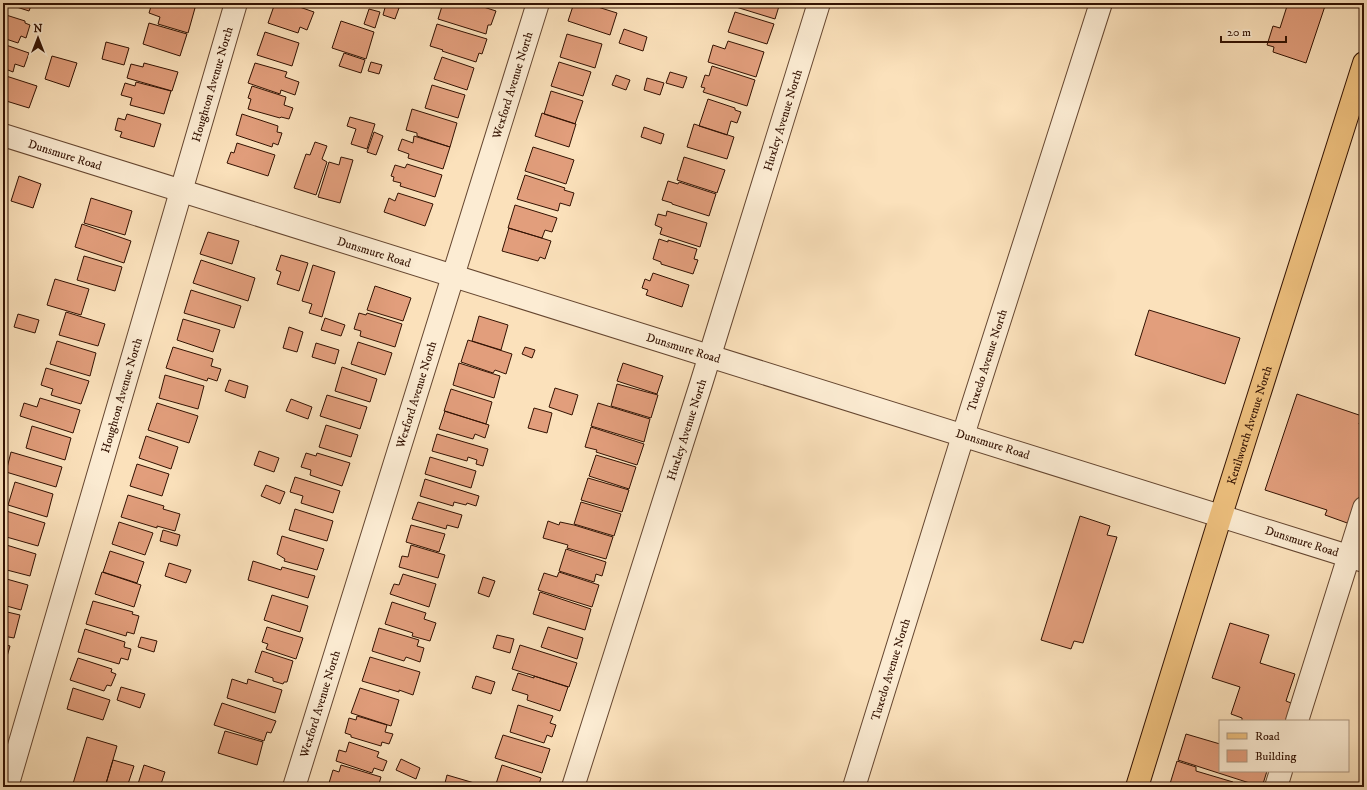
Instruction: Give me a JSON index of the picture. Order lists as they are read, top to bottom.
{
  "streets": {
    "main road": ["Kenilworth Avenue North"],
    "street": [
      "Houghton Avenue North",
      "Wexford Avenue North",
      "Huxley Avenue North",
      "Dunsmure Road",
      "Tuxedo Avenue North"
    ]
  },
  "crossings": [
    ["Houghton Avenue North", "Dunsmure Road"],
    ["Wexford Avenue North", "Dunsmure Road"],
    ["Huxley Avenue North", "Dunsmure Road"],
    ["Dunsmure Road", "Tuxedo Avenue North"],
    ["Dunsmure Road", "Kenilworth Avenue North"]
  ],
  "legend": ["Road", "Building"],
  "scale_bar": "20 m",
  "north": "top"
}
